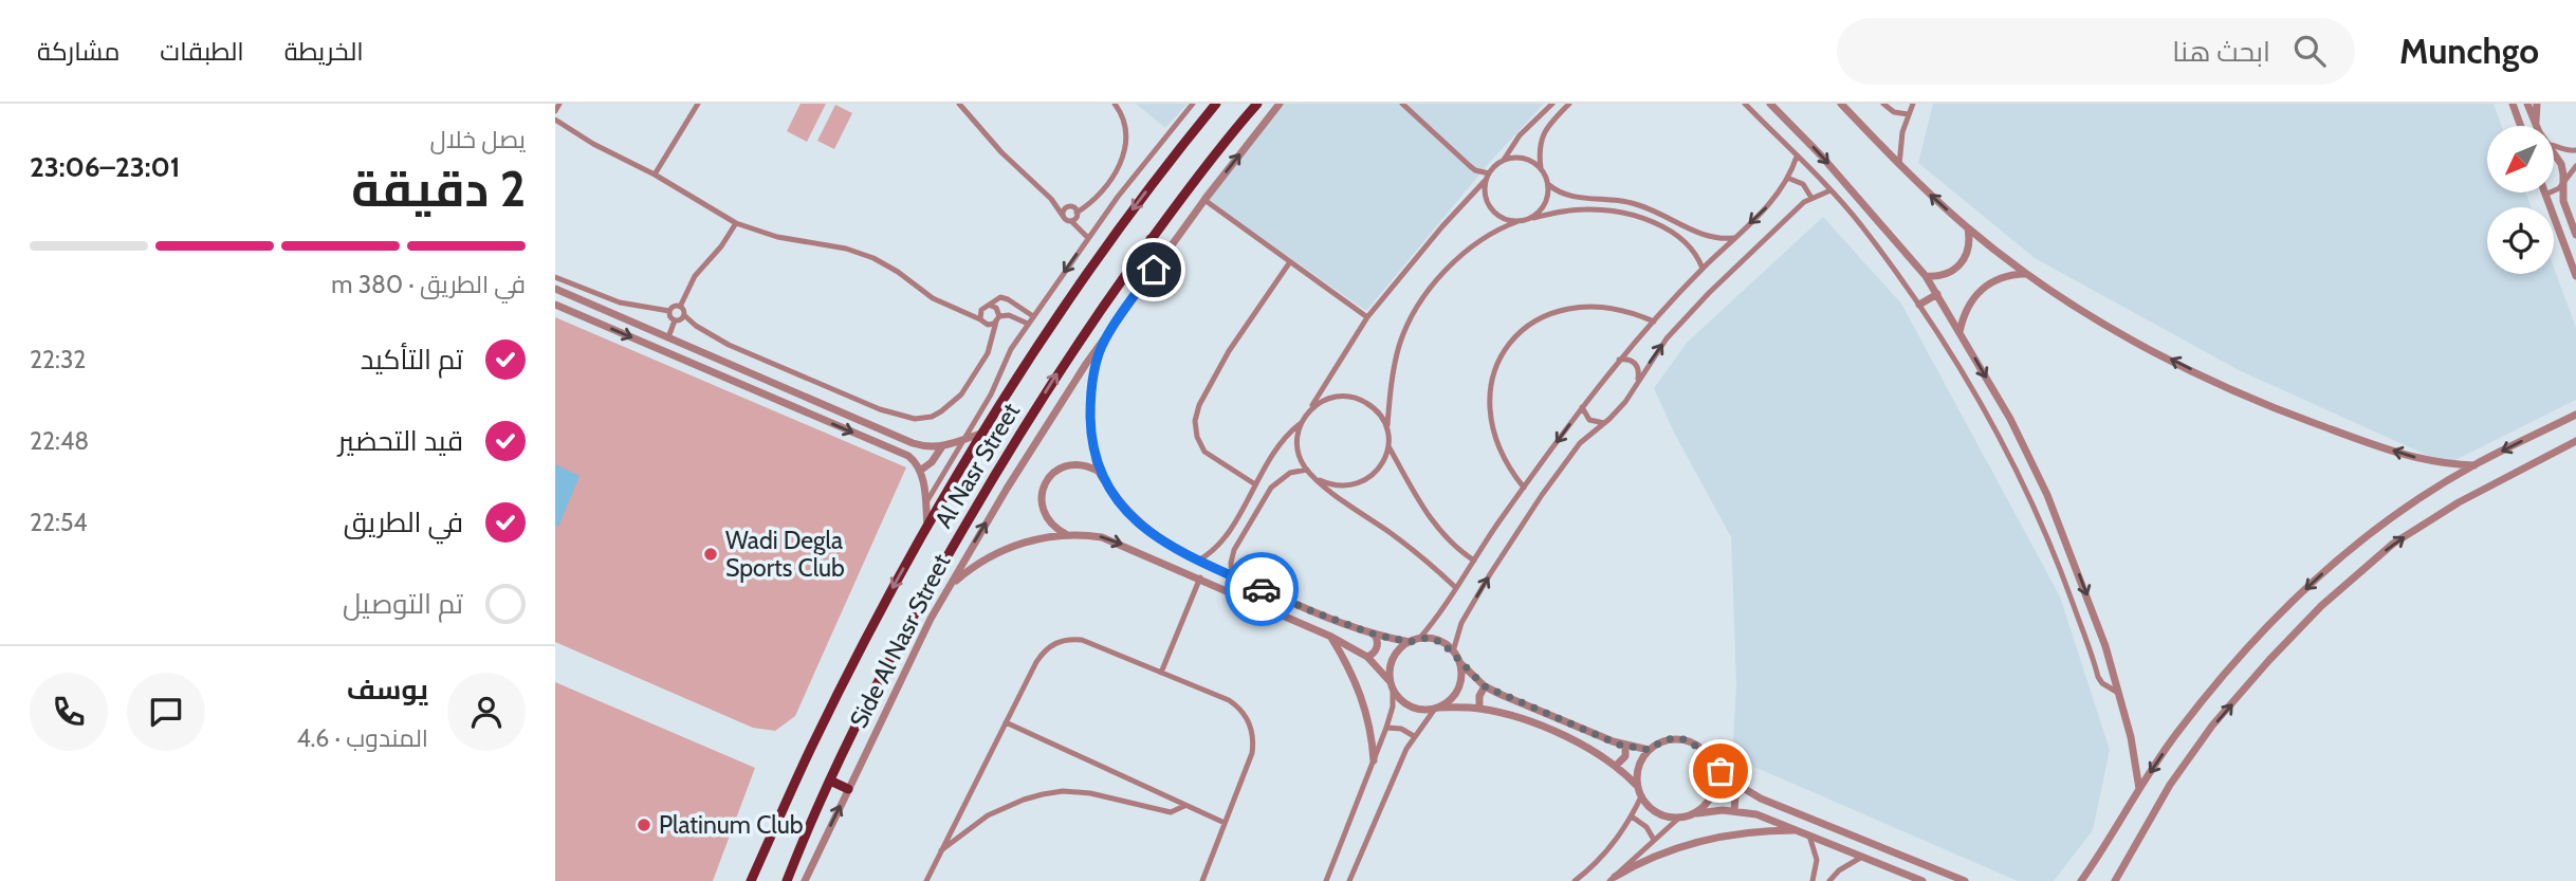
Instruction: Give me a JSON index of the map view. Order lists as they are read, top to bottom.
{
  "streets": {
    "main road": ["Al Nasr Street"],
    "street": ["Side Al Nasr Street"]
  },
  "one_way": ["Side Al Nasr Street"],
  "places": ["Wadi Degla Sports Club", "Platinum Club"],
  "north": "bottom left",
  "page": {
    "header": "Munchgo",
    "search": "ابحث هنا",
    "nav": ["الخريطة", "الطبقات", "مشاركة"],
    "heading": ["2 دقيقة", "يصل خلال", "23:01–23:06"],
    "panel": ["يوسف", "المندوب · 4.6"],
    "bar": "في الطريق · 380 m",
    "list": [
      ["تم التأكيد", "22:32"],
      ["قيد التحضير", "22:48"],
      ["في الطريق", "22:54"],
      "تم التوصيل"
    ]
  }
}
